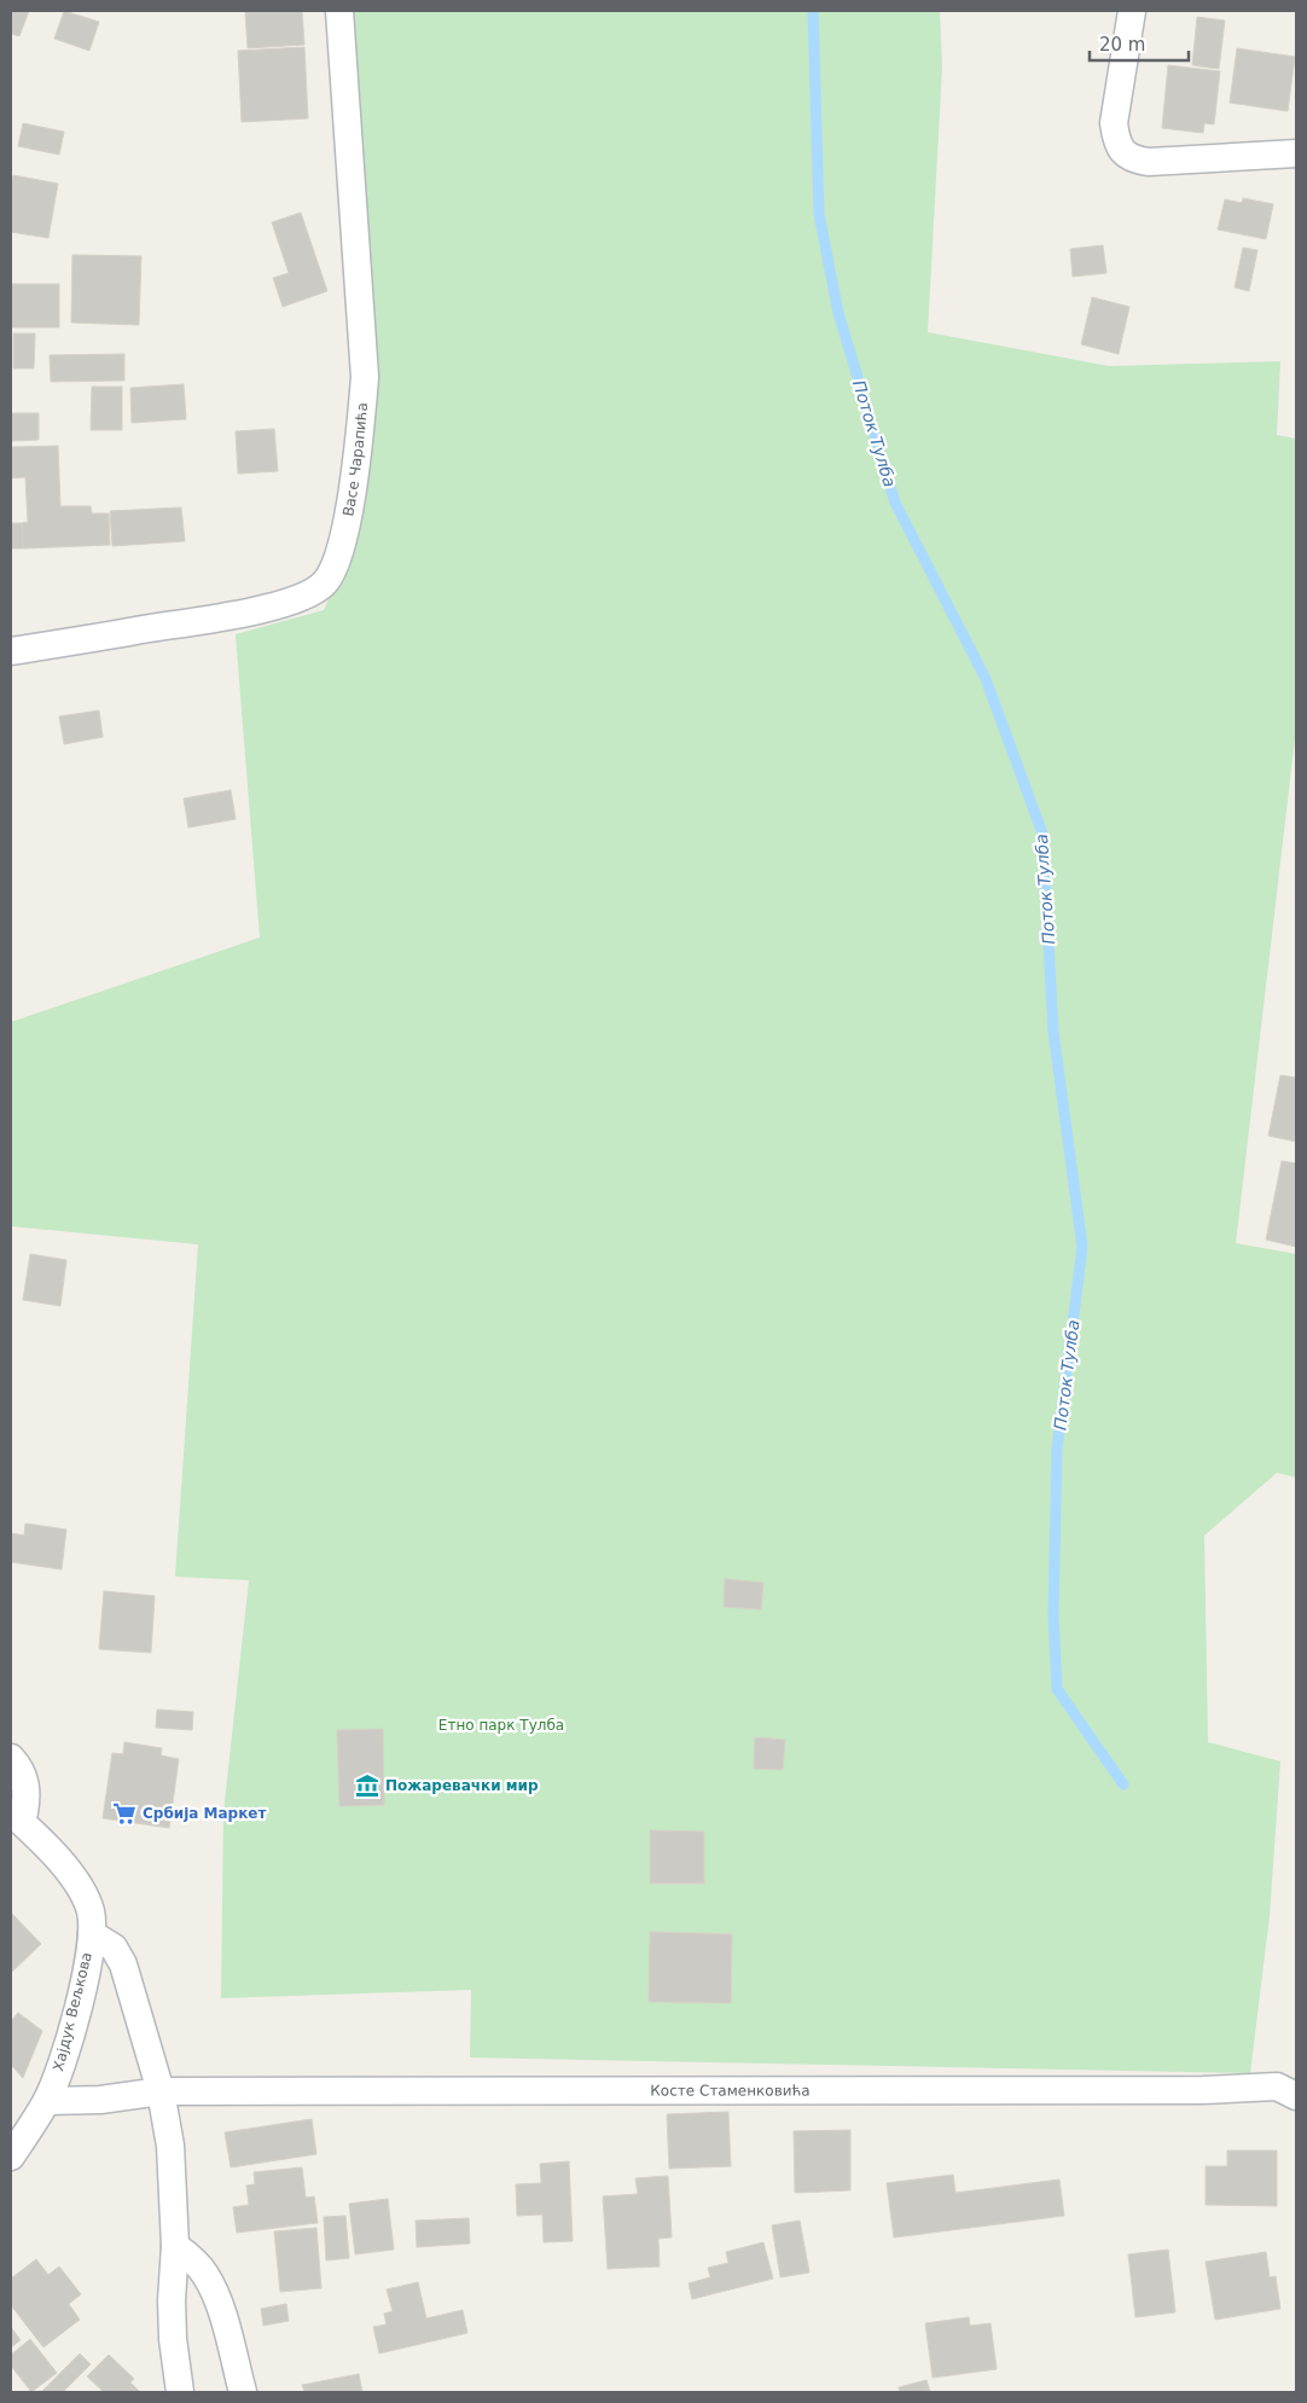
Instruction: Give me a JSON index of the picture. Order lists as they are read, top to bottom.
{
  "streets": {
    "street": ["Васе Чарапића", "Хајдук Вељкова", "Косте Стаменковића"]
  },
  "crossings": [
    ["Хајдук Вељкова", "Косте Стаменковића"]
  ],
  "water": ["Поток Тулба"],
  "parks": ["Етно парк Тулба"],
  "places": {
    "museum": ["Пожаревачки мир"],
    "supermarket": ["Србија Маркет"]
  },
  "scale_bar": "20 m"
}
